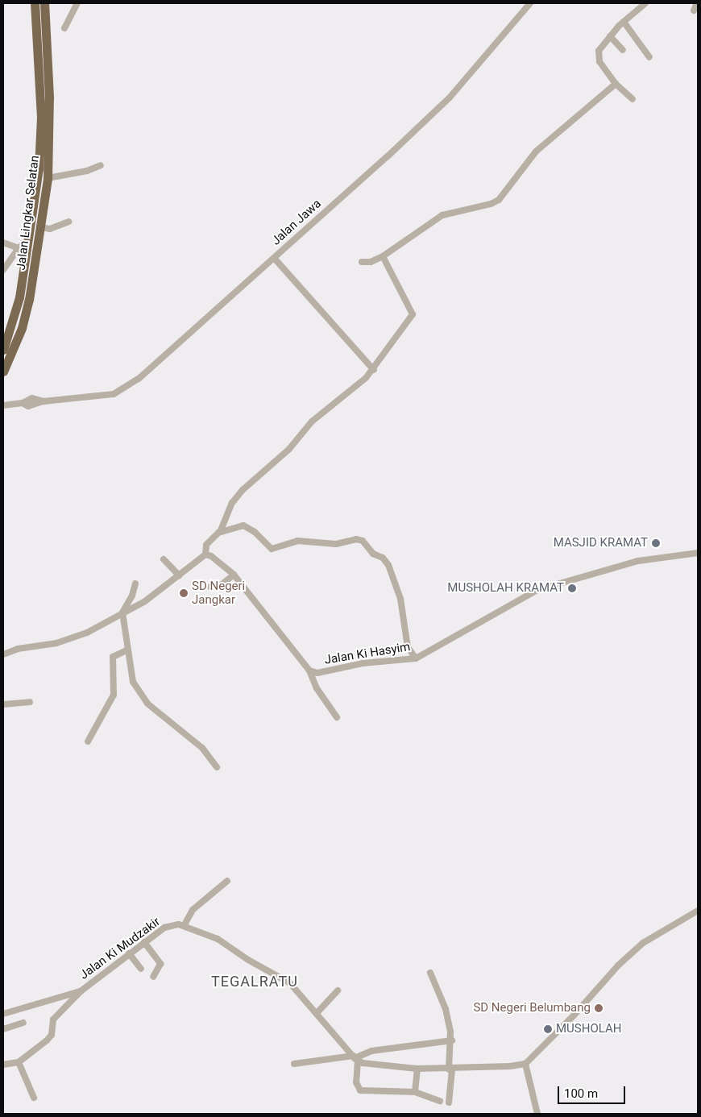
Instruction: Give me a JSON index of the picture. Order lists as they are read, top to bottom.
{
  "streets": {
    "highway": ["Jalan Lingkar Selatan"],
    "street": ["Jalan Jawa", "Jalan Ki Hasyim", "Jalan Ki Mudzakir"]
  },
  "districts": ["TEGALRATU"],
  "places": [
    "MASJID KRAMAT",
    "MUSHOLAH KRAMAT",
    "SD Negeri Jangkar",
    "SD Negeri Belumbang",
    "MUSHOLAH"
  ],
  "scale_bar": "100 m"
}
